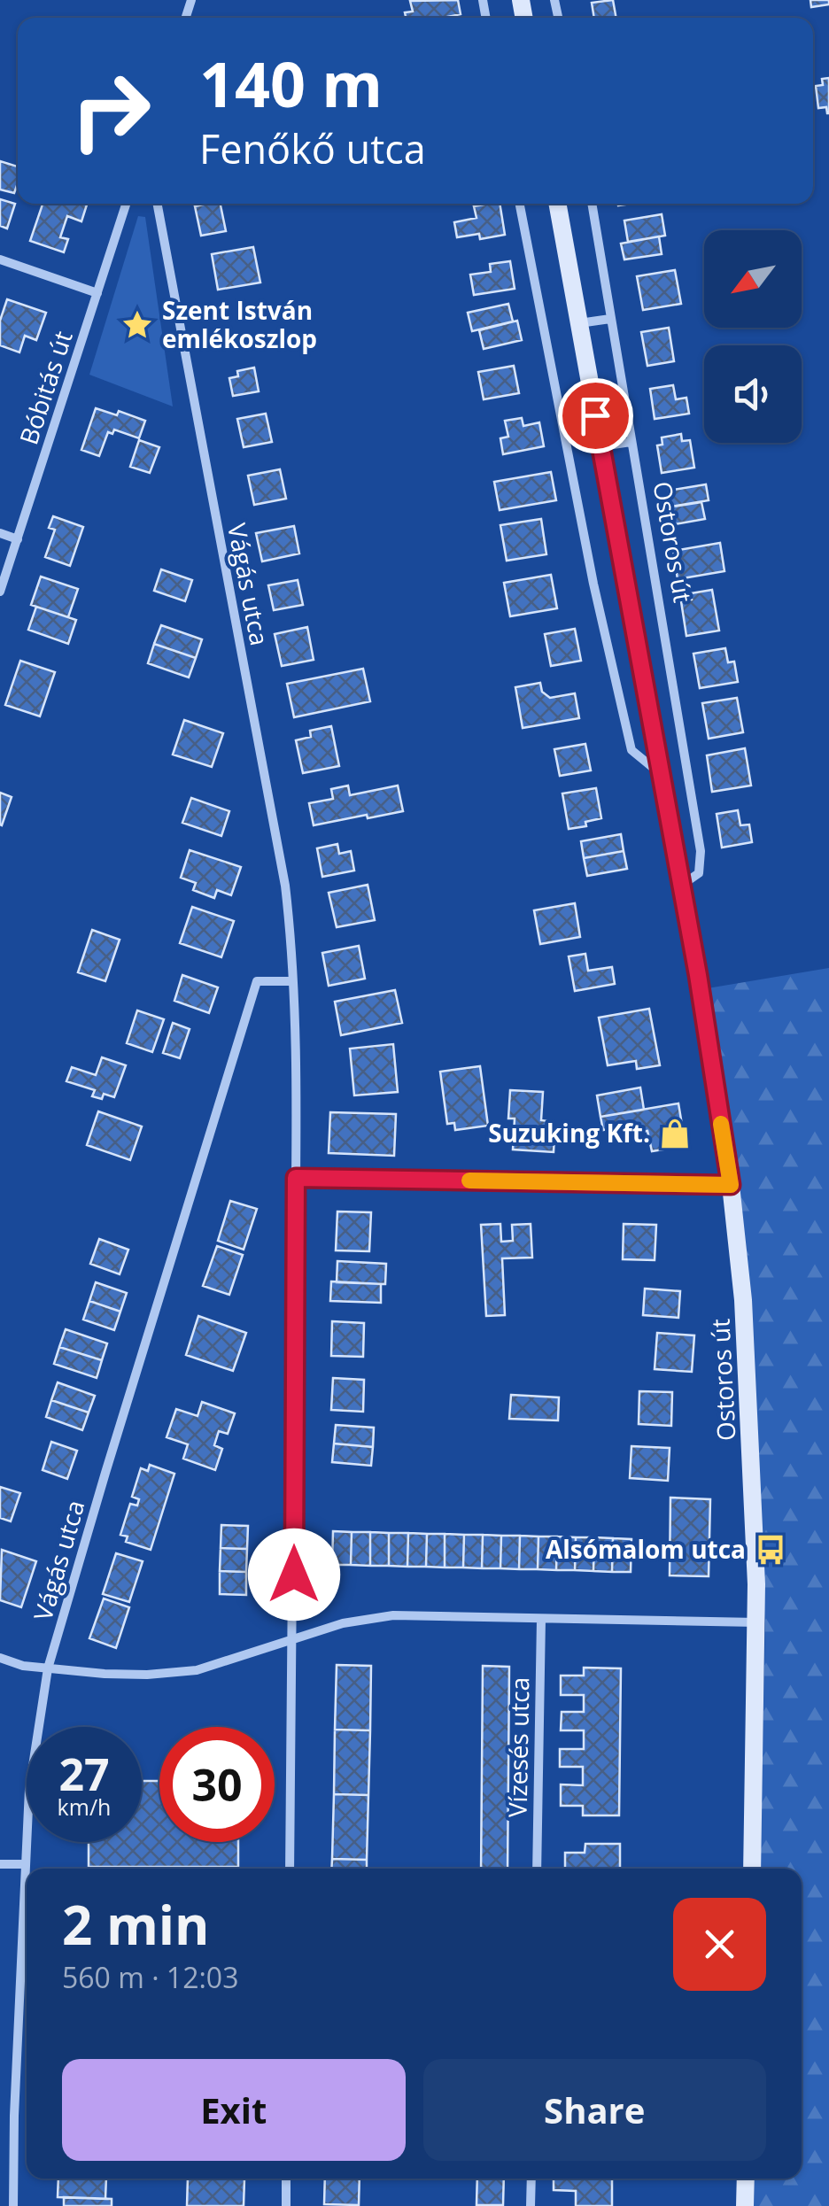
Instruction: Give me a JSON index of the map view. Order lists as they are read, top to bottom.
{
  "streets": {
    "main road": ["Ostoros út"],
    "street": ["Bóbitás út", "Vágás utca", "Vízesés utca"]
  },
  "places": {
    "place": ["Szent István emlékoszlop"],
    "shop": ["Suzuking Kft."],
    "bus stop": ["Alsómalom utca"]
  },
  "north": "bottom left",
  "page": {
    "turn": ["140 m", "Fenőkő utca"],
    "speed": "27 km/h",
    "limit": "30",
    "heading": ["2 min", "560 m · 12:03"],
    "buttons": ["Exit", "Share"]
  }
}
